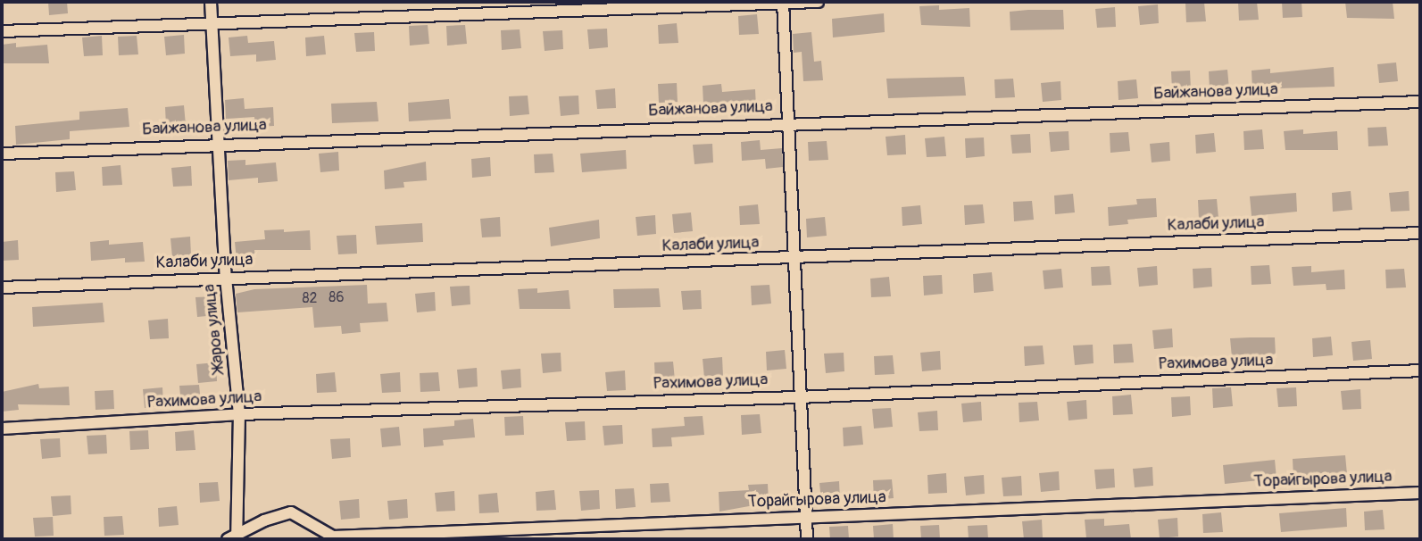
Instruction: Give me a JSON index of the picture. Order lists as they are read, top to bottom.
{
  "streets": {
    "street": [
      "Байжанова улица",
      "Калаби улица",
      "Жаров улица",
      "Рахимова улица",
      "Торайгырова улица"
    ]
  },
  "crossings": [
    ["Байжанова улица", "Жаров улица"],
    ["Калаби улица", "Жаров улица"],
    ["Жаров улица", "Рахимова улица"],
    ["Жаров улица", "Торайгырова улица"]
  ],
  "house_numbers": ["86", "82"]
}
